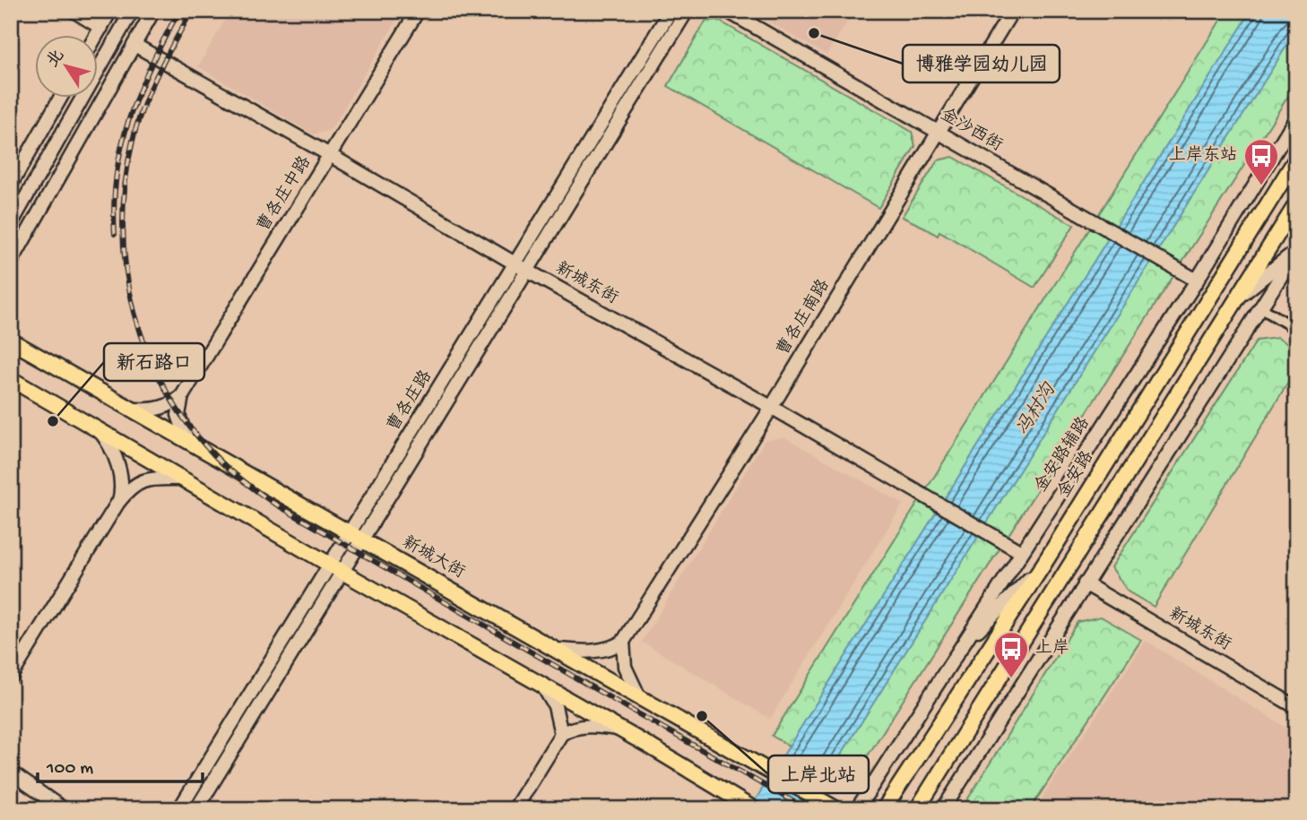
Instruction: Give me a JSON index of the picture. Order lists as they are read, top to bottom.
{
  "streets": {
    "main road": ["金安路", "新城大街"],
    "street": [
      "金沙西街",
      "曹各庄中路",
      "新城东街",
      "曹各庄南路",
      "曹各庄路",
      "金安路辅路"
    ]
  },
  "crossings": [
    ["金沙西街", "曹各庄南路"],
    ["金沙西街", "金安路辅路"],
    ["曹各庄中路", "新城东街"],
    ["新城东街", "曹各庄南路"],
    ["新城东街", "曹各庄路"],
    ["新城东街", "金安路辅路"],
    ["曹各庄路", "新城大街"]
  ],
  "water": ["冯村沟"],
  "places": {
    "other": ["博雅学园幼儿园", "新石路口", "上岸北站"],
    "bus stop": ["上岸东站", "上岸"]
  },
  "scale_bar": "100 m",
  "north": "top left"
}
